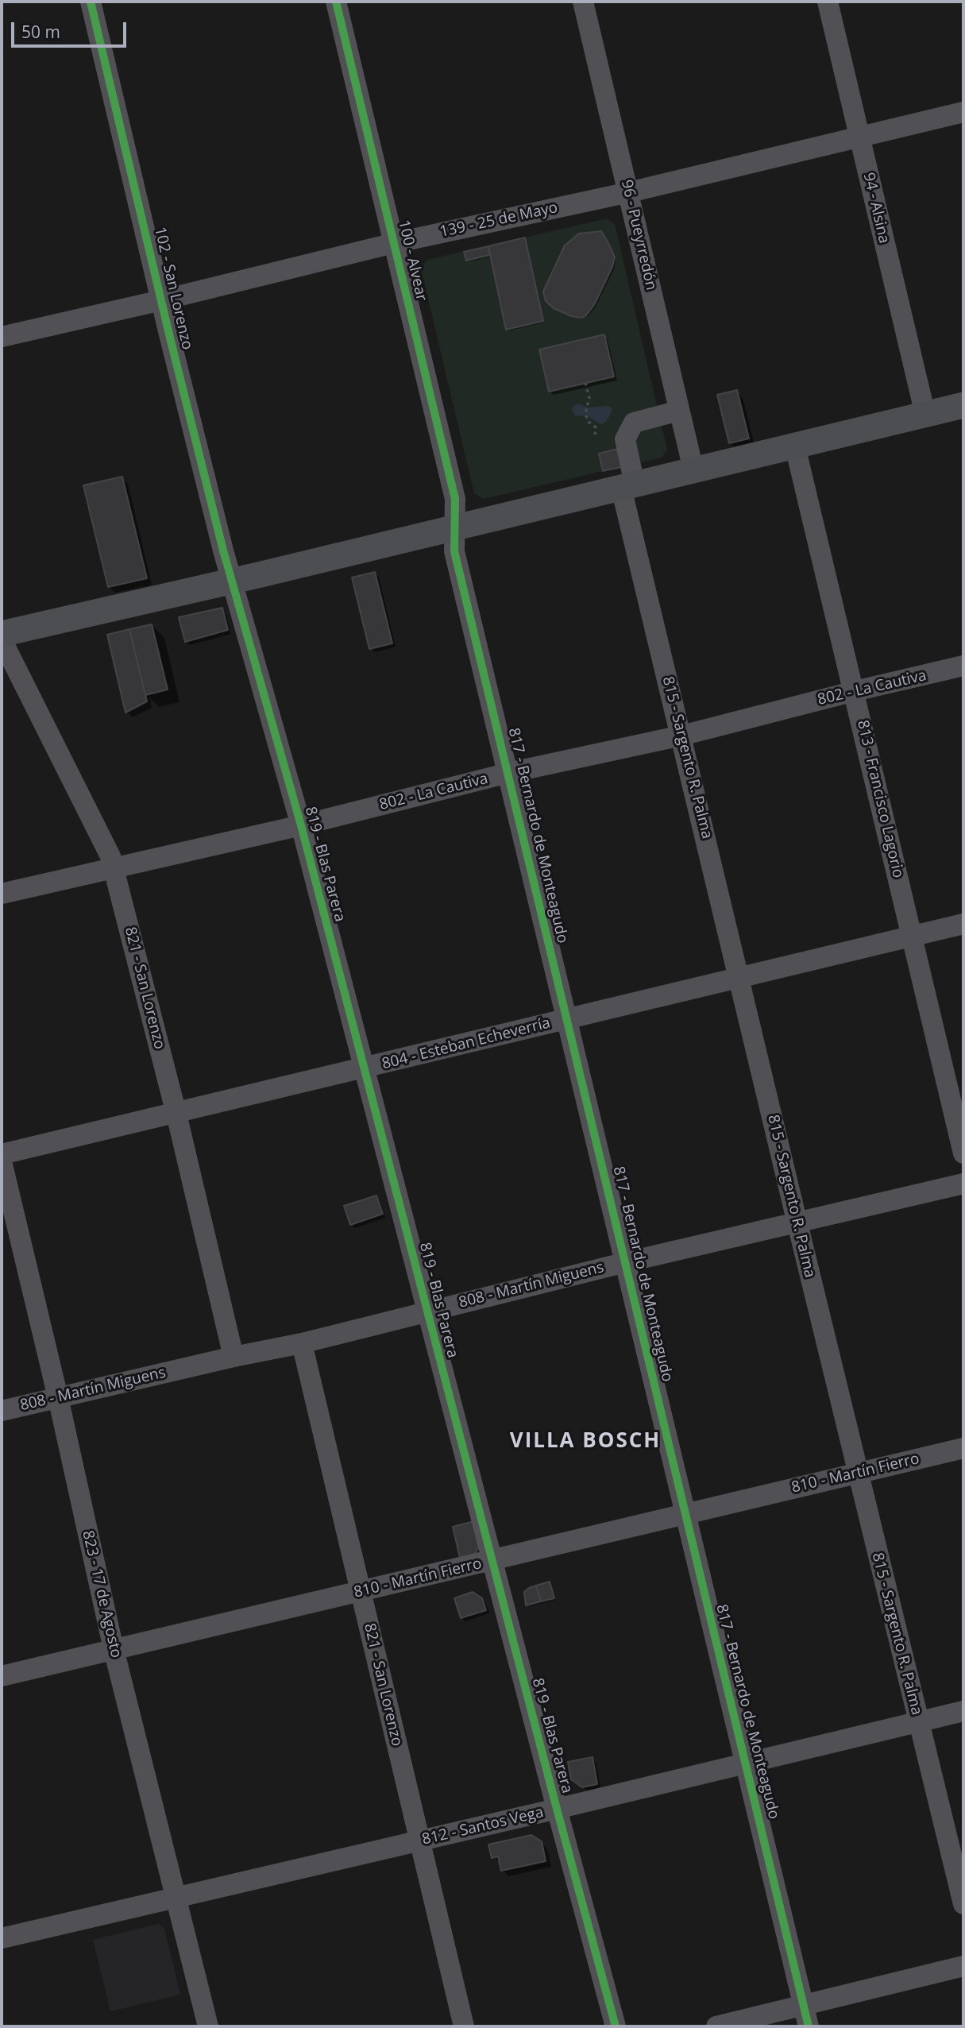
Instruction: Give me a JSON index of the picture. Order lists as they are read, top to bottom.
{
  "streets": {
    "street": [
      "94 - Alsina",
      "139 - 25 de Mayo",
      "96 - Pueyrredón",
      "100 - Alvear",
      "102 - San Lorenzo",
      "802 - La Cautiva",
      "815 - Sargento R. Palma",
      "813 - Francisco Lagorio",
      "817 - Bernardo de Monteagudo",
      "819 - Blas Parera",
      "821 - San Lorenzo",
      "804 - Esteban Echeverría",
      "808 - Martín Miguens",
      "810 - Martín Fierro",
      "823 - 17 de Agosto",
      "812 - Santos Vega"
    ]
  },
  "crossings": [
    ["94 - Alsina", "139 - 25 de Mayo"],
    ["139 - 25 de Mayo", "96 - Pueyrredón"],
    ["139 - 25 de Mayo", "100 - Alvear"],
    ["139 - 25 de Mayo", "102 - San Lorenzo"],
    ["96 - Pueyrredón", "815 - Sargento R. Palma"],
    ["100 - Alvear", "817 - Bernardo de Monteagudo"],
    ["102 - San Lorenzo", "819 - Blas Parera"],
    ["802 - La Cautiva", "815 - Sargento R. Palma"],
    ["802 - La Cautiva", "813 - Francisco Lagorio"],
    ["802 - La Cautiva", "817 - Bernardo de Monteagudo"],
    ["802 - La Cautiva", "819 - Blas Parera"],
    ["802 - La Cautiva", "821 - San Lorenzo"],
    ["815 - Sargento R. Palma", "804 - Esteban Echeverría"],
    ["815 - Sargento R. Palma", "808 - Martín Miguens"],
    ["815 - Sargento R. Palma", "810 - Martín Fierro"],
    ["815 - Sargento R. Palma", "812 - Santos Vega"],
    ["813 - Francisco Lagorio", "804 - Esteban Echeverría"],
    ["817 - Bernardo de Monteagudo", "804 - Esteban Echeverría"],
    ["817 - Bernardo de Monteagudo", "808 - Martín Miguens"],
    ["817 - Bernardo de Monteagudo", "810 - Martín Fierro"],
    ["817 - Bernardo de Monteagudo", "812 - Santos Vega"],
    ["819 - Blas Parera", "804 - Esteban Echeverría"],
    ["819 - Blas Parera", "808 - Martín Miguens"],
    ["819 - Blas Parera", "810 - Martín Fierro"],
    ["819 - Blas Parera", "812 - Santos Vega"],
    ["821 - San Lorenzo", "804 - Esteban Echeverría"],
    ["821 - San Lorenzo", "808 - Martín Miguens"],
    ["821 - San Lorenzo", "810 - Martín Fierro"],
    ["821 - San Lorenzo", "812 - Santos Vega"],
    ["808 - Martín Miguens", "823 - 17 de Agosto"],
    ["810 - Martín Fierro", "823 - 17 de Agosto"],
    ["823 - 17 de Agosto", "812 - Santos Vega"]
  ],
  "districts": ["VILLA BOSCH"],
  "scale_bar": "50 m"
}
